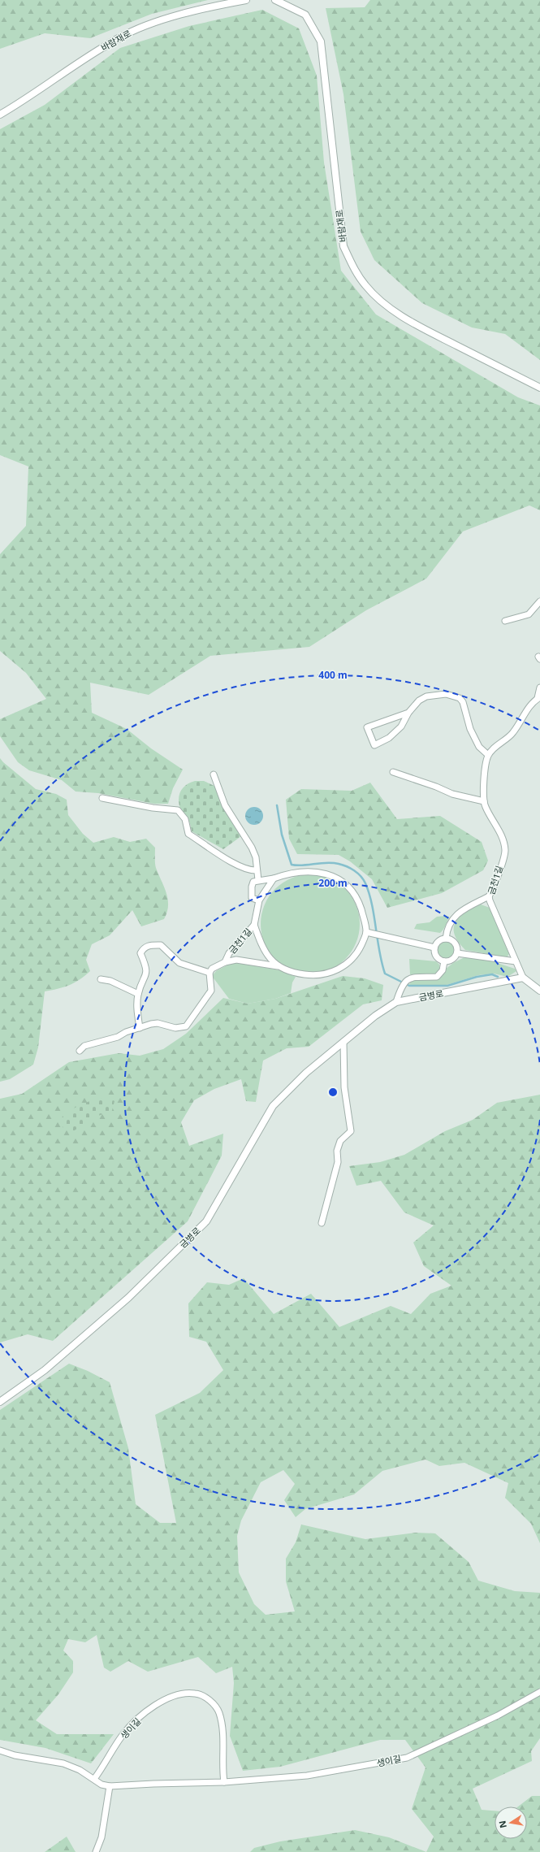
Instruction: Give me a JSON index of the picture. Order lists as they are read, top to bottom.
{
  "streets": {
    "street": [
      "바람재로",
      "금천1길",
      "금병로",
      "생이길"
    ]
  },
  "crossings": [
    ["금천1길", "금병로"]
  ],
  "north": "left",
  "rings": ["400 m", "200 m"]
}
